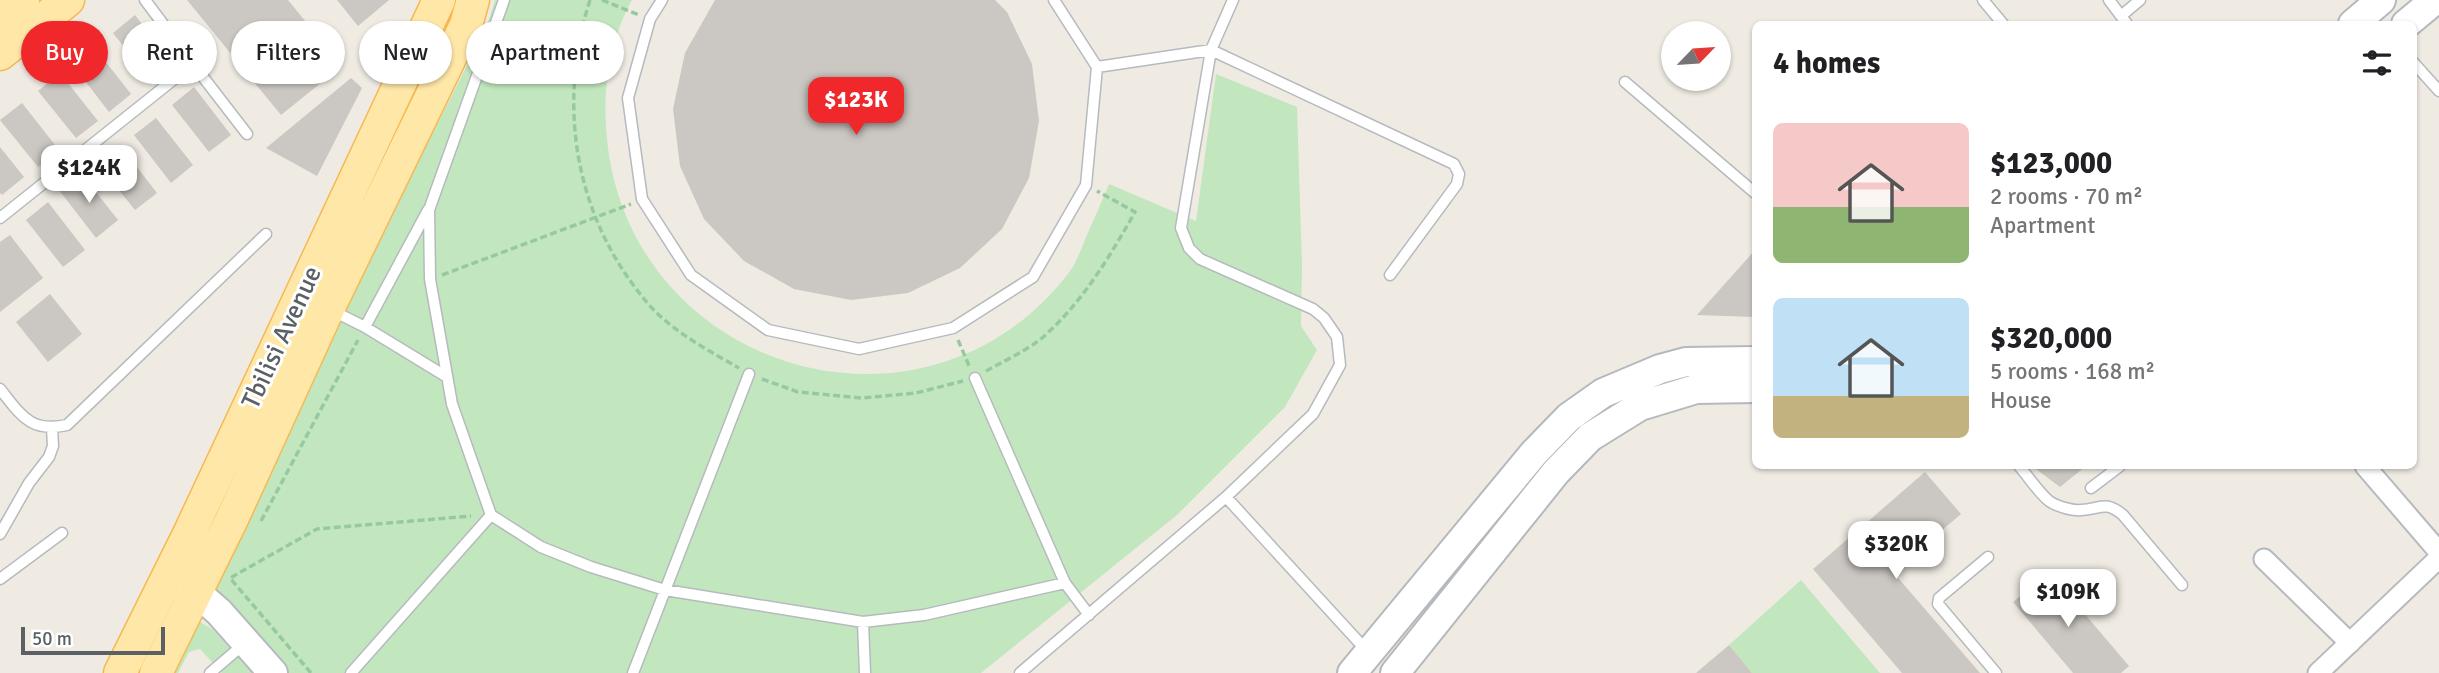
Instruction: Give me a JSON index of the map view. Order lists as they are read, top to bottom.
{
  "streets": {
    "main road": ["Tbilisi Avenue"]
  },
  "scale_bar": "50 m",
  "north": "top right",
  "page": {
    "chip": [
      "Buy",
      "Rent",
      "Filters",
      "New",
      "Apartment"
    ],
    "heading": "4 homes",
    "price": [
      "$123K",
      "$124K",
      "$320K",
      "$109K"
    ],
    "list": [
      {
        "name": "$123,000",
        "note": "2 rooms · 70 m² · Apartment"
      },
      {
        "name": "$320,000",
        "note": "5 rooms · 168 m² · House"
      }
    ],
    "scale": "50 m"
  }
}
